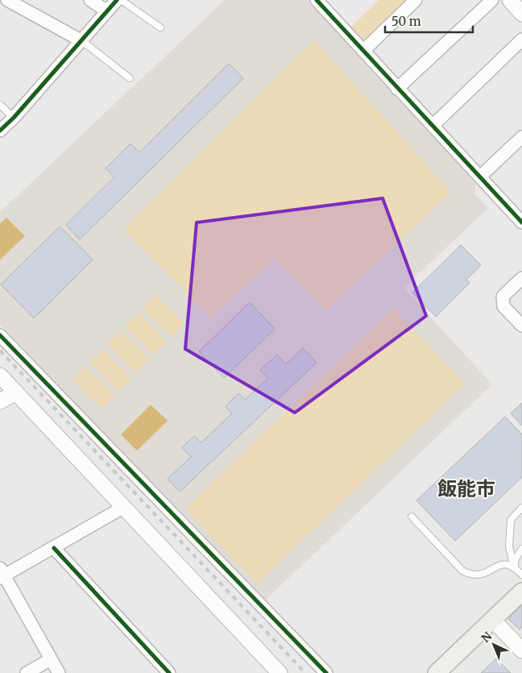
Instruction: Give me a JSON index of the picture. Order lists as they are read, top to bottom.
{
  "districts": ["飯能市"],
  "scale_bar": "50 m",
  "north": "top left"
}
